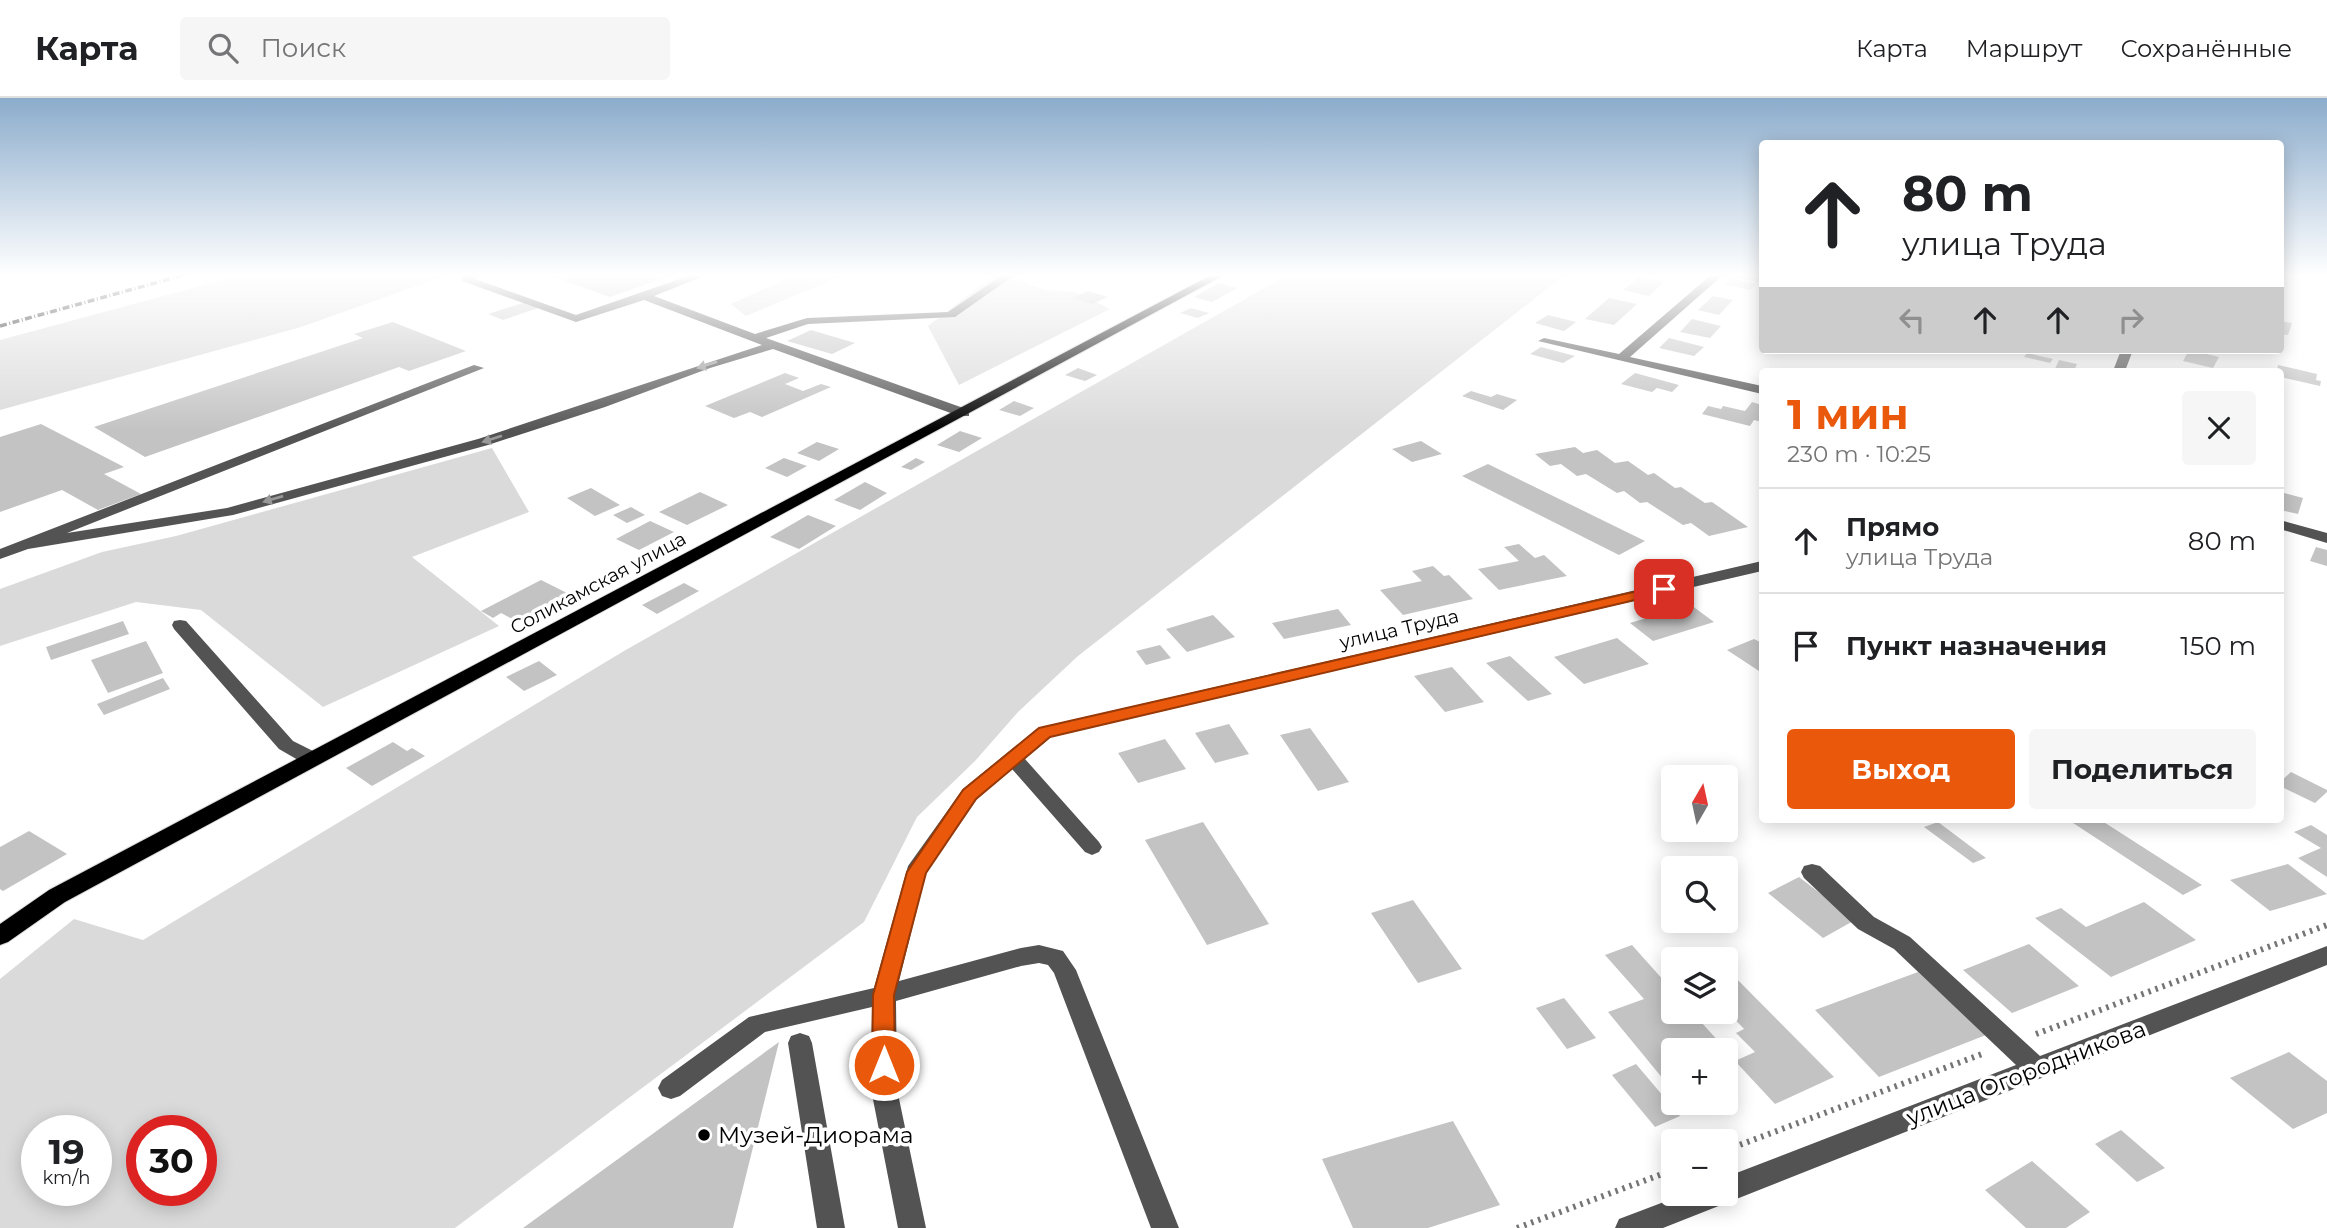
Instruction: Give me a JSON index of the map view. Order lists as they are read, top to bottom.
{
  "streets": {
    "main road": ["Соликамская улица"],
    "street": ["улица Труда", "улица Огородникова"]
  },
  "places": ["Музей-Диорама"],
  "north": "top",
  "page": {
    "header": "Карта",
    "search": "Поиск",
    "nav": ["Карта", "Маршрут", "Сохранённые"],
    "turn": ["80 m", "улица Труда"],
    "heading": ["1 мин", "230 m · 10:25"],
    "list": [
      {
        "name": "Прямо",
        "note": "улица Труда",
        "value": "80 m"
      },
      {
        "name": "Пункт назначения",
        "value": "150 m"
      }
    ],
    "buttons": ["Выход", "Поделиться"],
    "map_buttons": ["+", "−"],
    "speed": "19 km/h",
    "limit": "30"
  }
}
